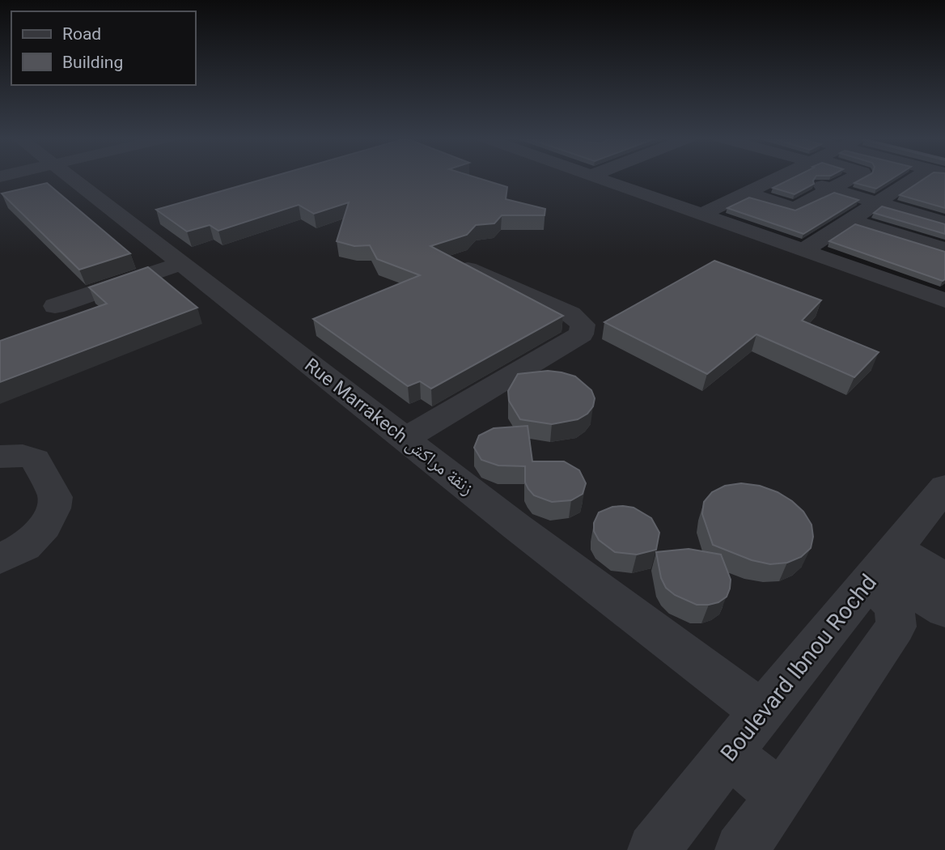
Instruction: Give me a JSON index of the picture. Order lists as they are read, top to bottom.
{
  "streets": {
    "street": ["Rue Marrakech زنقة مراكش", "Boulevard Ibnou Rochd"]
  },
  "crossings": [
    ["Rue Marrakech زنقة مراكش", "Boulevard Ibnou Rochd"]
  ],
  "legend": ["Road", "Building"]
}
